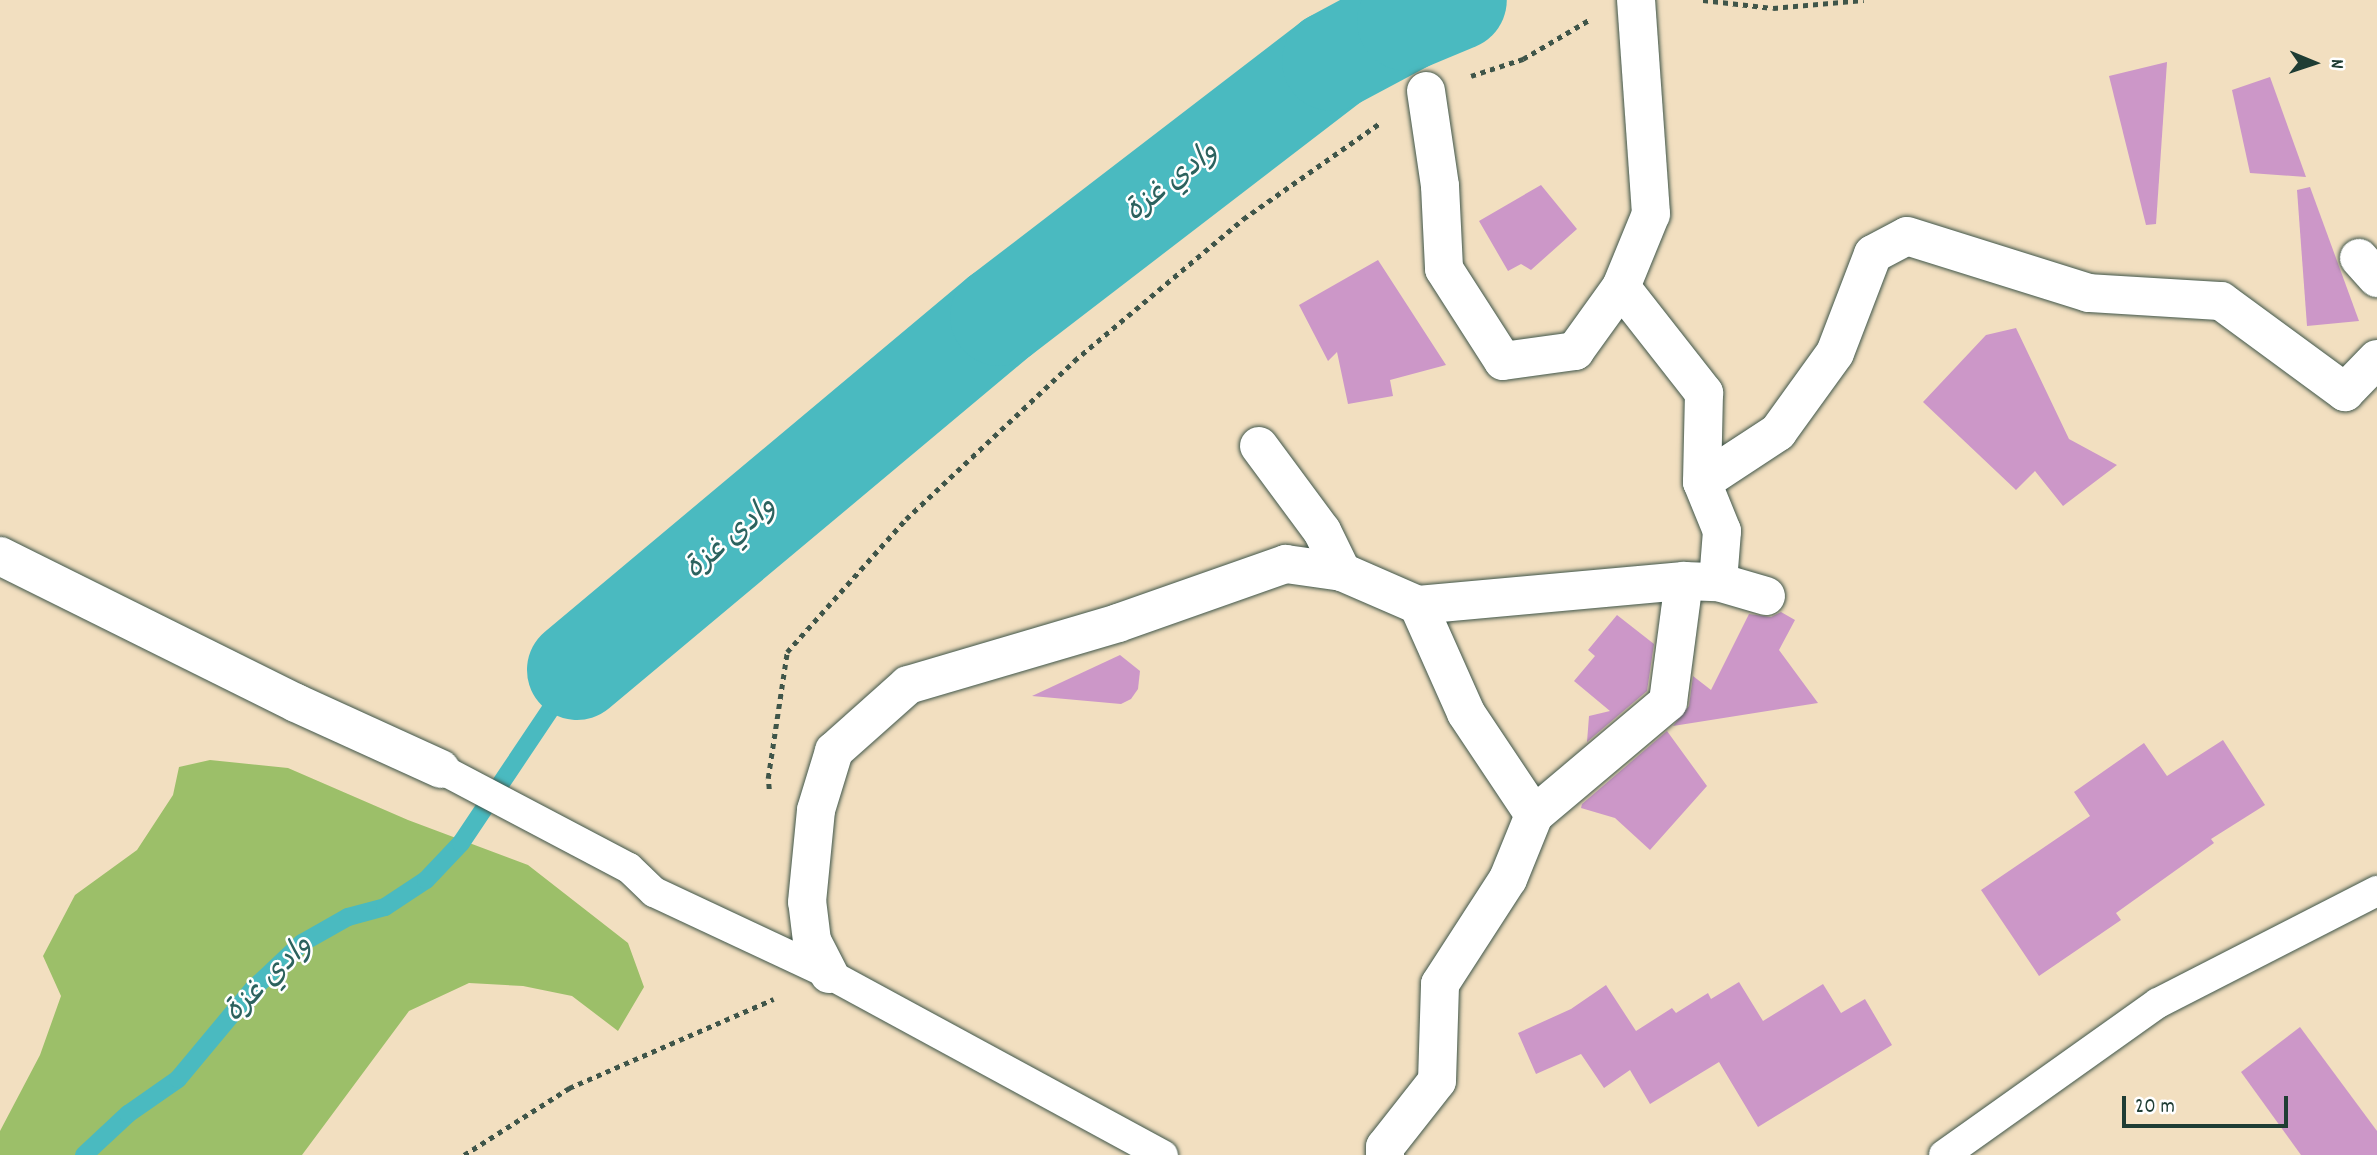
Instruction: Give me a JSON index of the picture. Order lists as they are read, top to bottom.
{
  "water": ["وادي غزة"],
  "scale_bar": "20 m",
  "north": "right"
}
